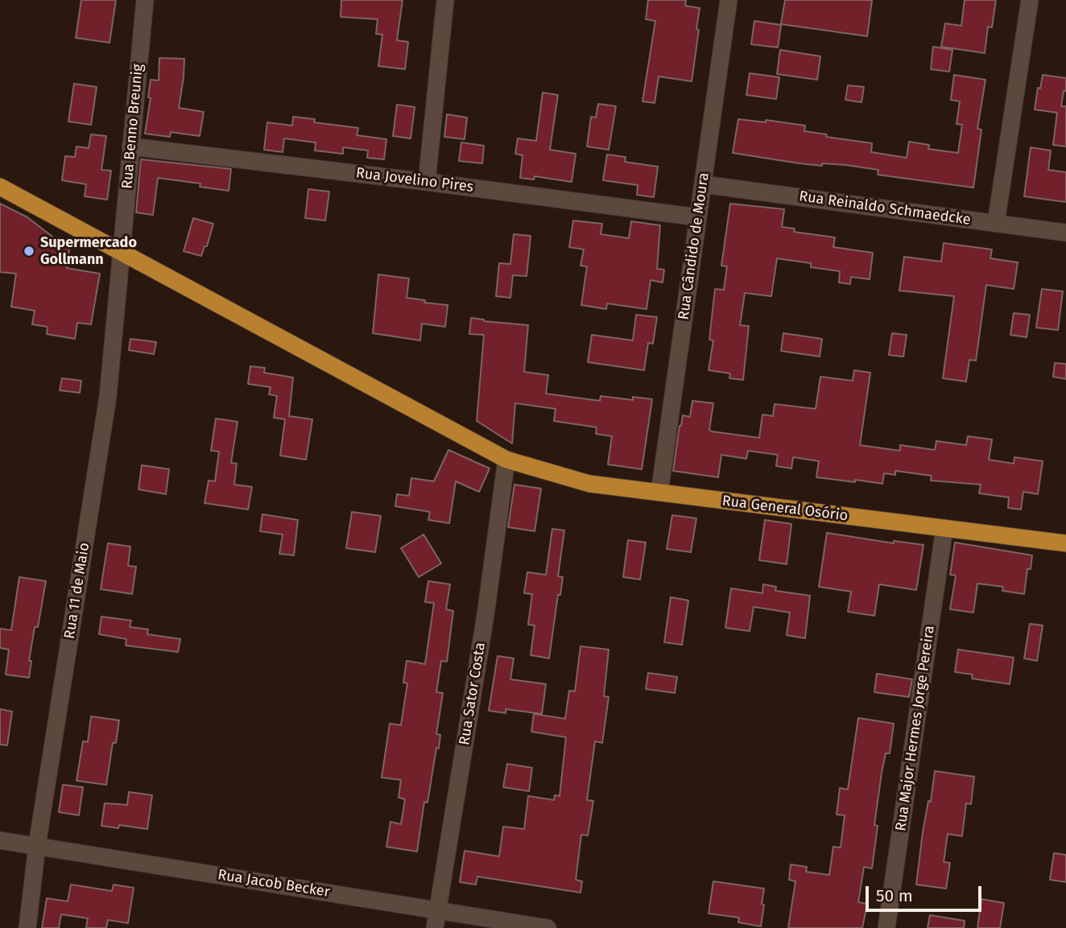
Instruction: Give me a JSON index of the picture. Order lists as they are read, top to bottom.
{
  "streets": {
    "main road": ["Rua General Osório"],
    "street": [
      "Rua Benno Breunig",
      "Rua Jovelino Pires",
      "Rua Reinaldo Schmaedcke",
      "Rua Cândido de Moura",
      "Rua 11 de Maio",
      "Rua Sator Costa",
      "Rua Major Hermes Jorge Pereira",
      "Rua Jacob Becker"
    ]
  },
  "crossings": [
    ["Rua Benno Breunig", "Rua Jovelino Pires"],
    ["Rua Benno Breunig", "Rua General Osório"],
    ["Rua Benno Breunig", "Rua 11 de Maio"],
    ["Rua Jovelino Pires", "Rua Cândido de Moura"],
    ["Rua Reinaldo Schmaedcke", "Rua Cândido de Moura"],
    ["Rua Cândido de Moura", "Rua General Osório"],
    ["Rua General Osório", "Rua 11 de Maio"],
    ["Rua General Osório", "Rua Sator Costa"],
    ["Rua General Osório", "Rua Major Hermes Jorge Pereira"],
    ["Rua 11 de Maio", "Rua Jacob Becker"],
    ["Rua Sator Costa", "Rua Jacob Becker"]
  ],
  "places": ["Supermercado Gollmann"],
  "scale_bar": "50 m"
}
